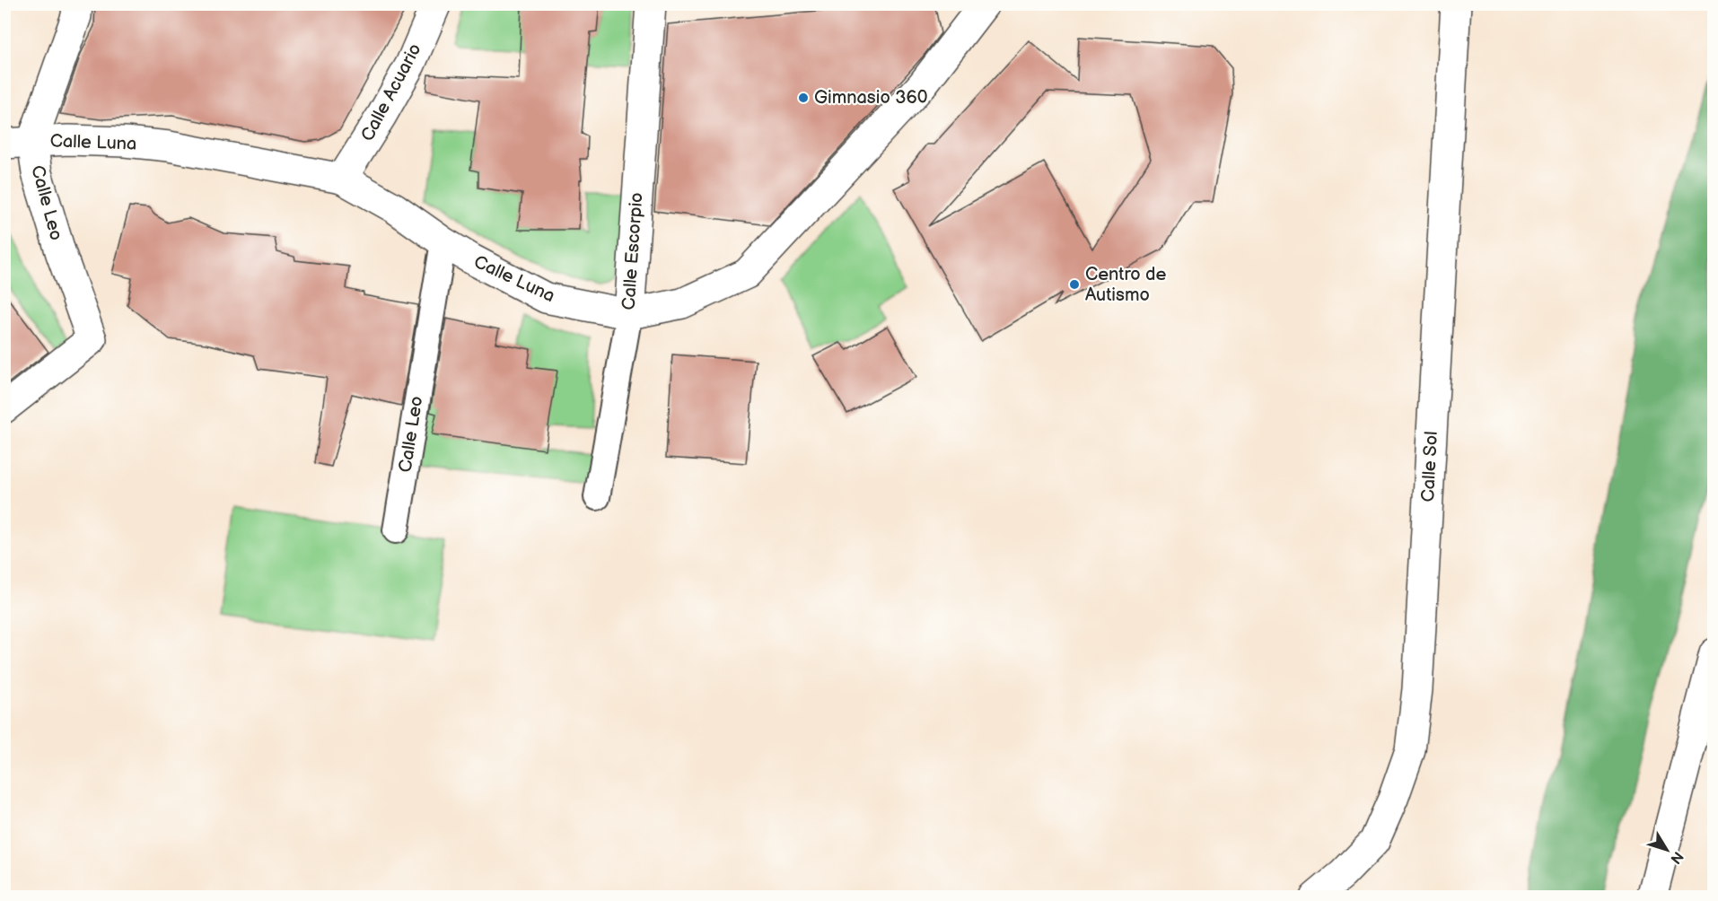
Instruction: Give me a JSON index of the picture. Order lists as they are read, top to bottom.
{
  "streets": {
    "main road": [
      "Calle Acuario",
      "Calle Luna",
      "Calle Leo",
      "Calle Escorpio",
      "Calle Sol"
    ]
  },
  "crossings": [
    ["Calle Acuario", "Calle Luna"],
    ["Calle Luna", "Calle Leo"],
    ["Calle Luna", "Calle Escorpio"]
  ],
  "places": ["Gimnasio 360", "Centro de Autismo"],
  "north": "bottom right"
}
